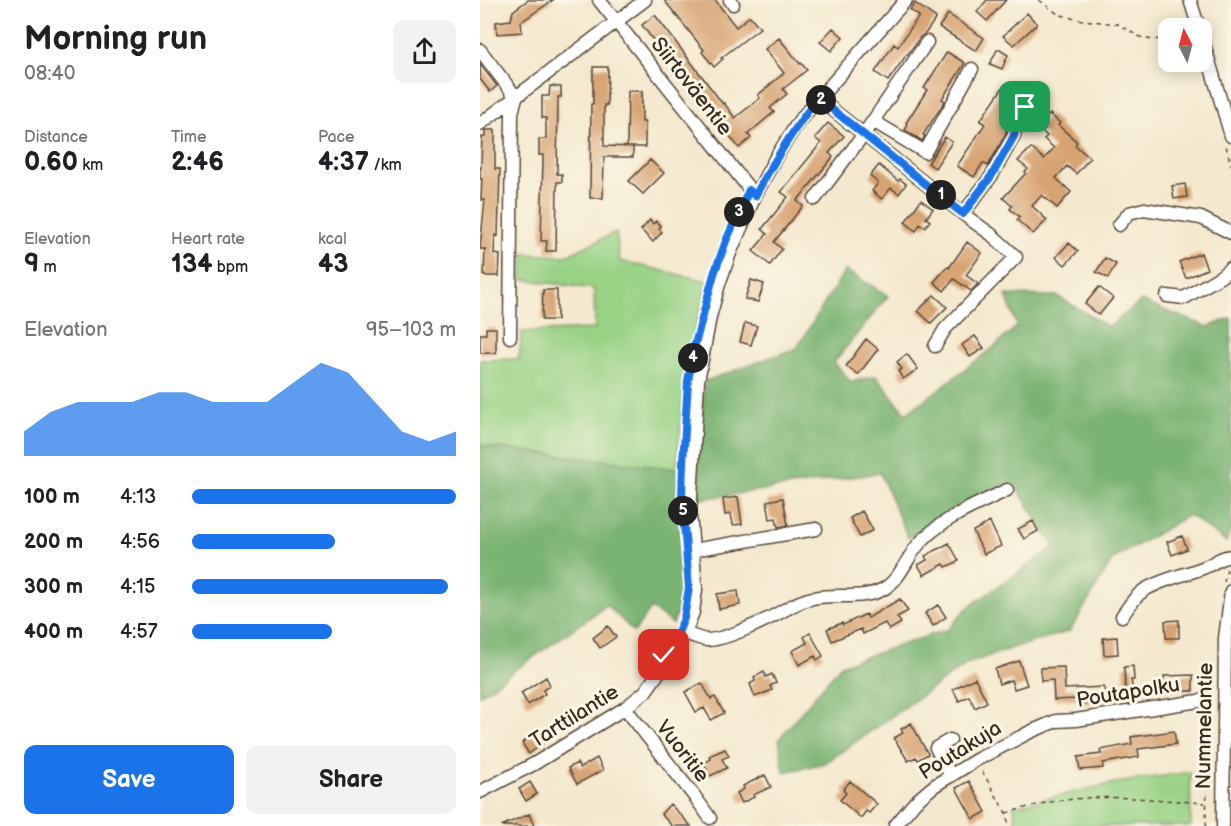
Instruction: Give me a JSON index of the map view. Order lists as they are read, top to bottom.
{
  "streets": {
    "street": [
      "Siirtoväentie",
      "Poutapolku",
      "Tarttilantie",
      "Nummelantie",
      "Poutakuja",
      "Vuoritie"
    ]
  },
  "crossings": [
    ["Siirtoväentie", "Tarttilantie"],
    ["Poutapolku", "Poutakuja"],
    ["Tarttilantie", "Vuoritie"]
  ],
  "north": "top",
  "page": {
    "heading": ["Morning run", "08:40"],
    "pins": [
      "2",
      "1",
      "3",
      "4",
      "5"
    ],
    "stats": [
      ["Distance", "0.60 km"],
      ["Time", "2:46"],
      ["Pace", "4:37 /km"],
      ["Elevation", "9 m"],
      ["Heart rate", "134 bpm"],
      ["kcal", "43"]
    ],
    "chart": ["Elevation", "95–103 m"],
    "list": [
      {
        "name": "100 m",
        "note": "4:13"
      },
      {
        "name": "200 m",
        "note": "4:56"
      },
      {
        "name": "300 m",
        "note": "4:15"
      },
      {
        "name": "400 m",
        "note": "4:57"
      }
    ],
    "buttons": ["Save", "Share"]
  }
}
